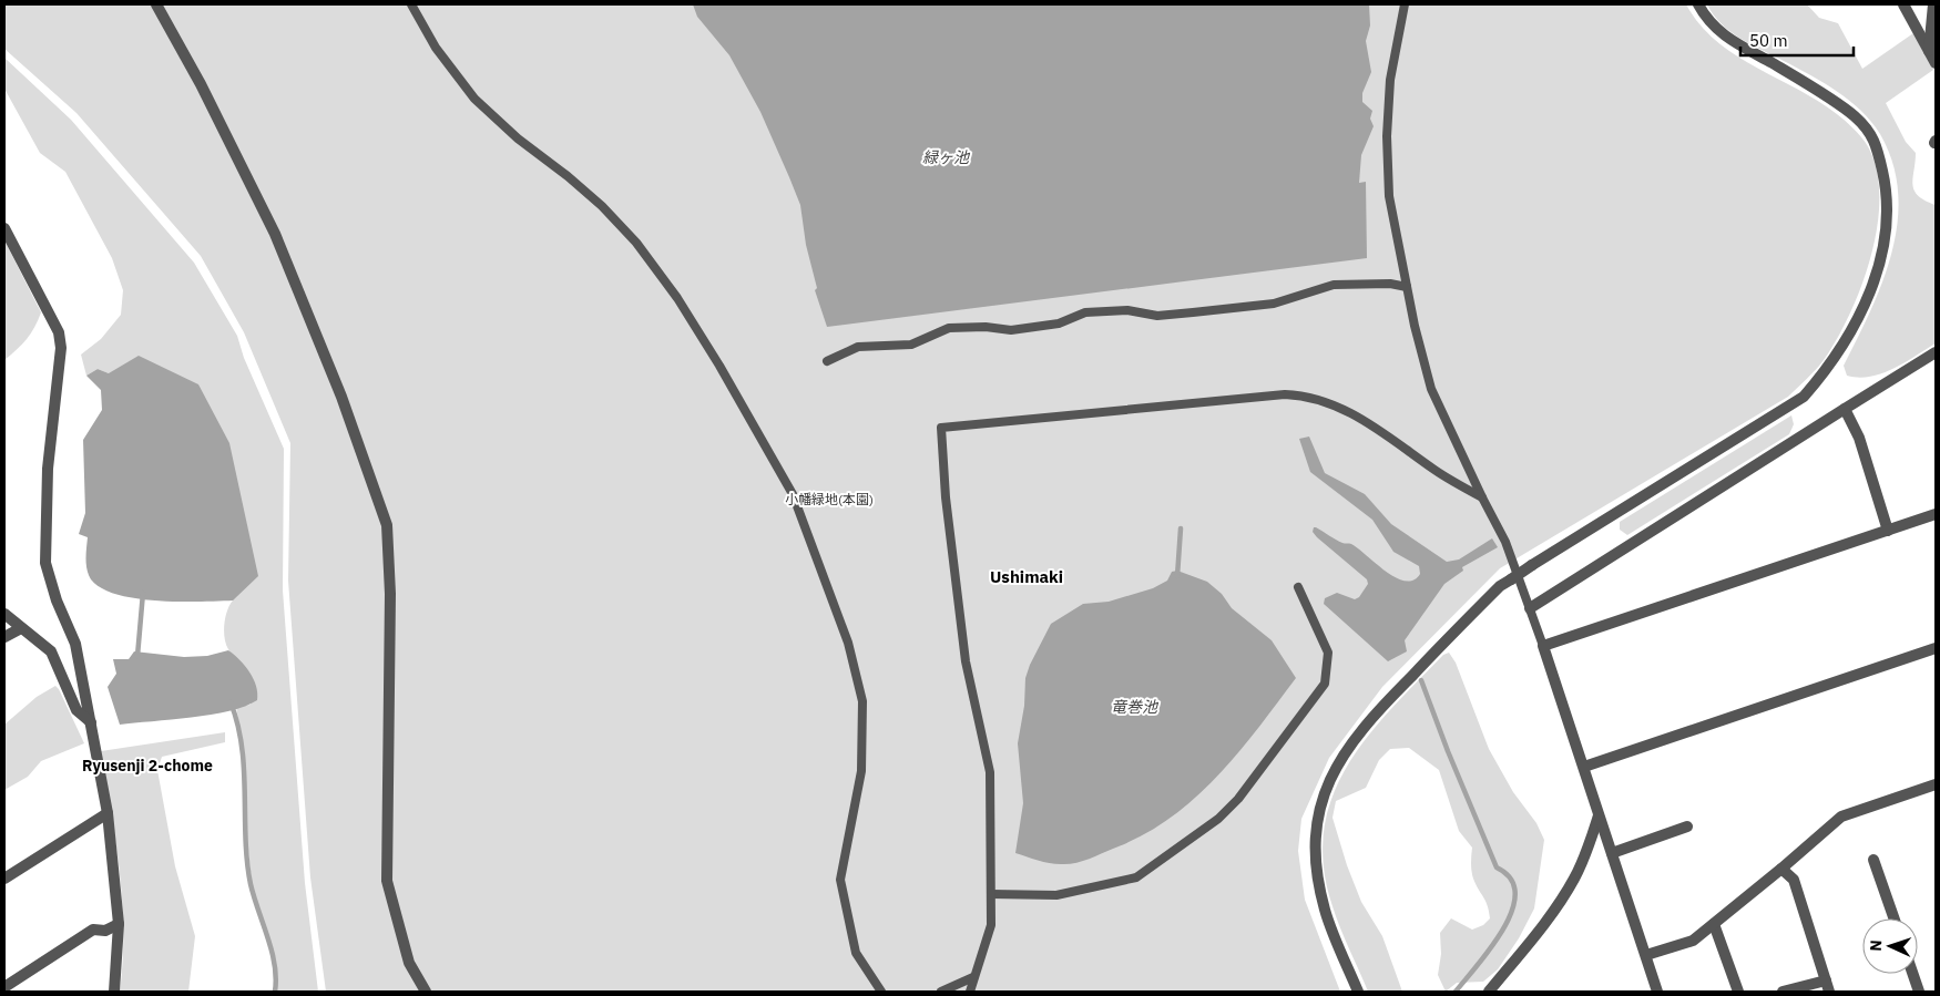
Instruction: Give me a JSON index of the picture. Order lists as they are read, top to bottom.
{
  "districts": ["Ushimaki", "Ryusenji 2-chome"],
  "water": ["緑ヶ池", "竜巻池"],
  "parks": ["小幡緑地(本園)"],
  "scale_bar": "50 m",
  "north": "left"
}
